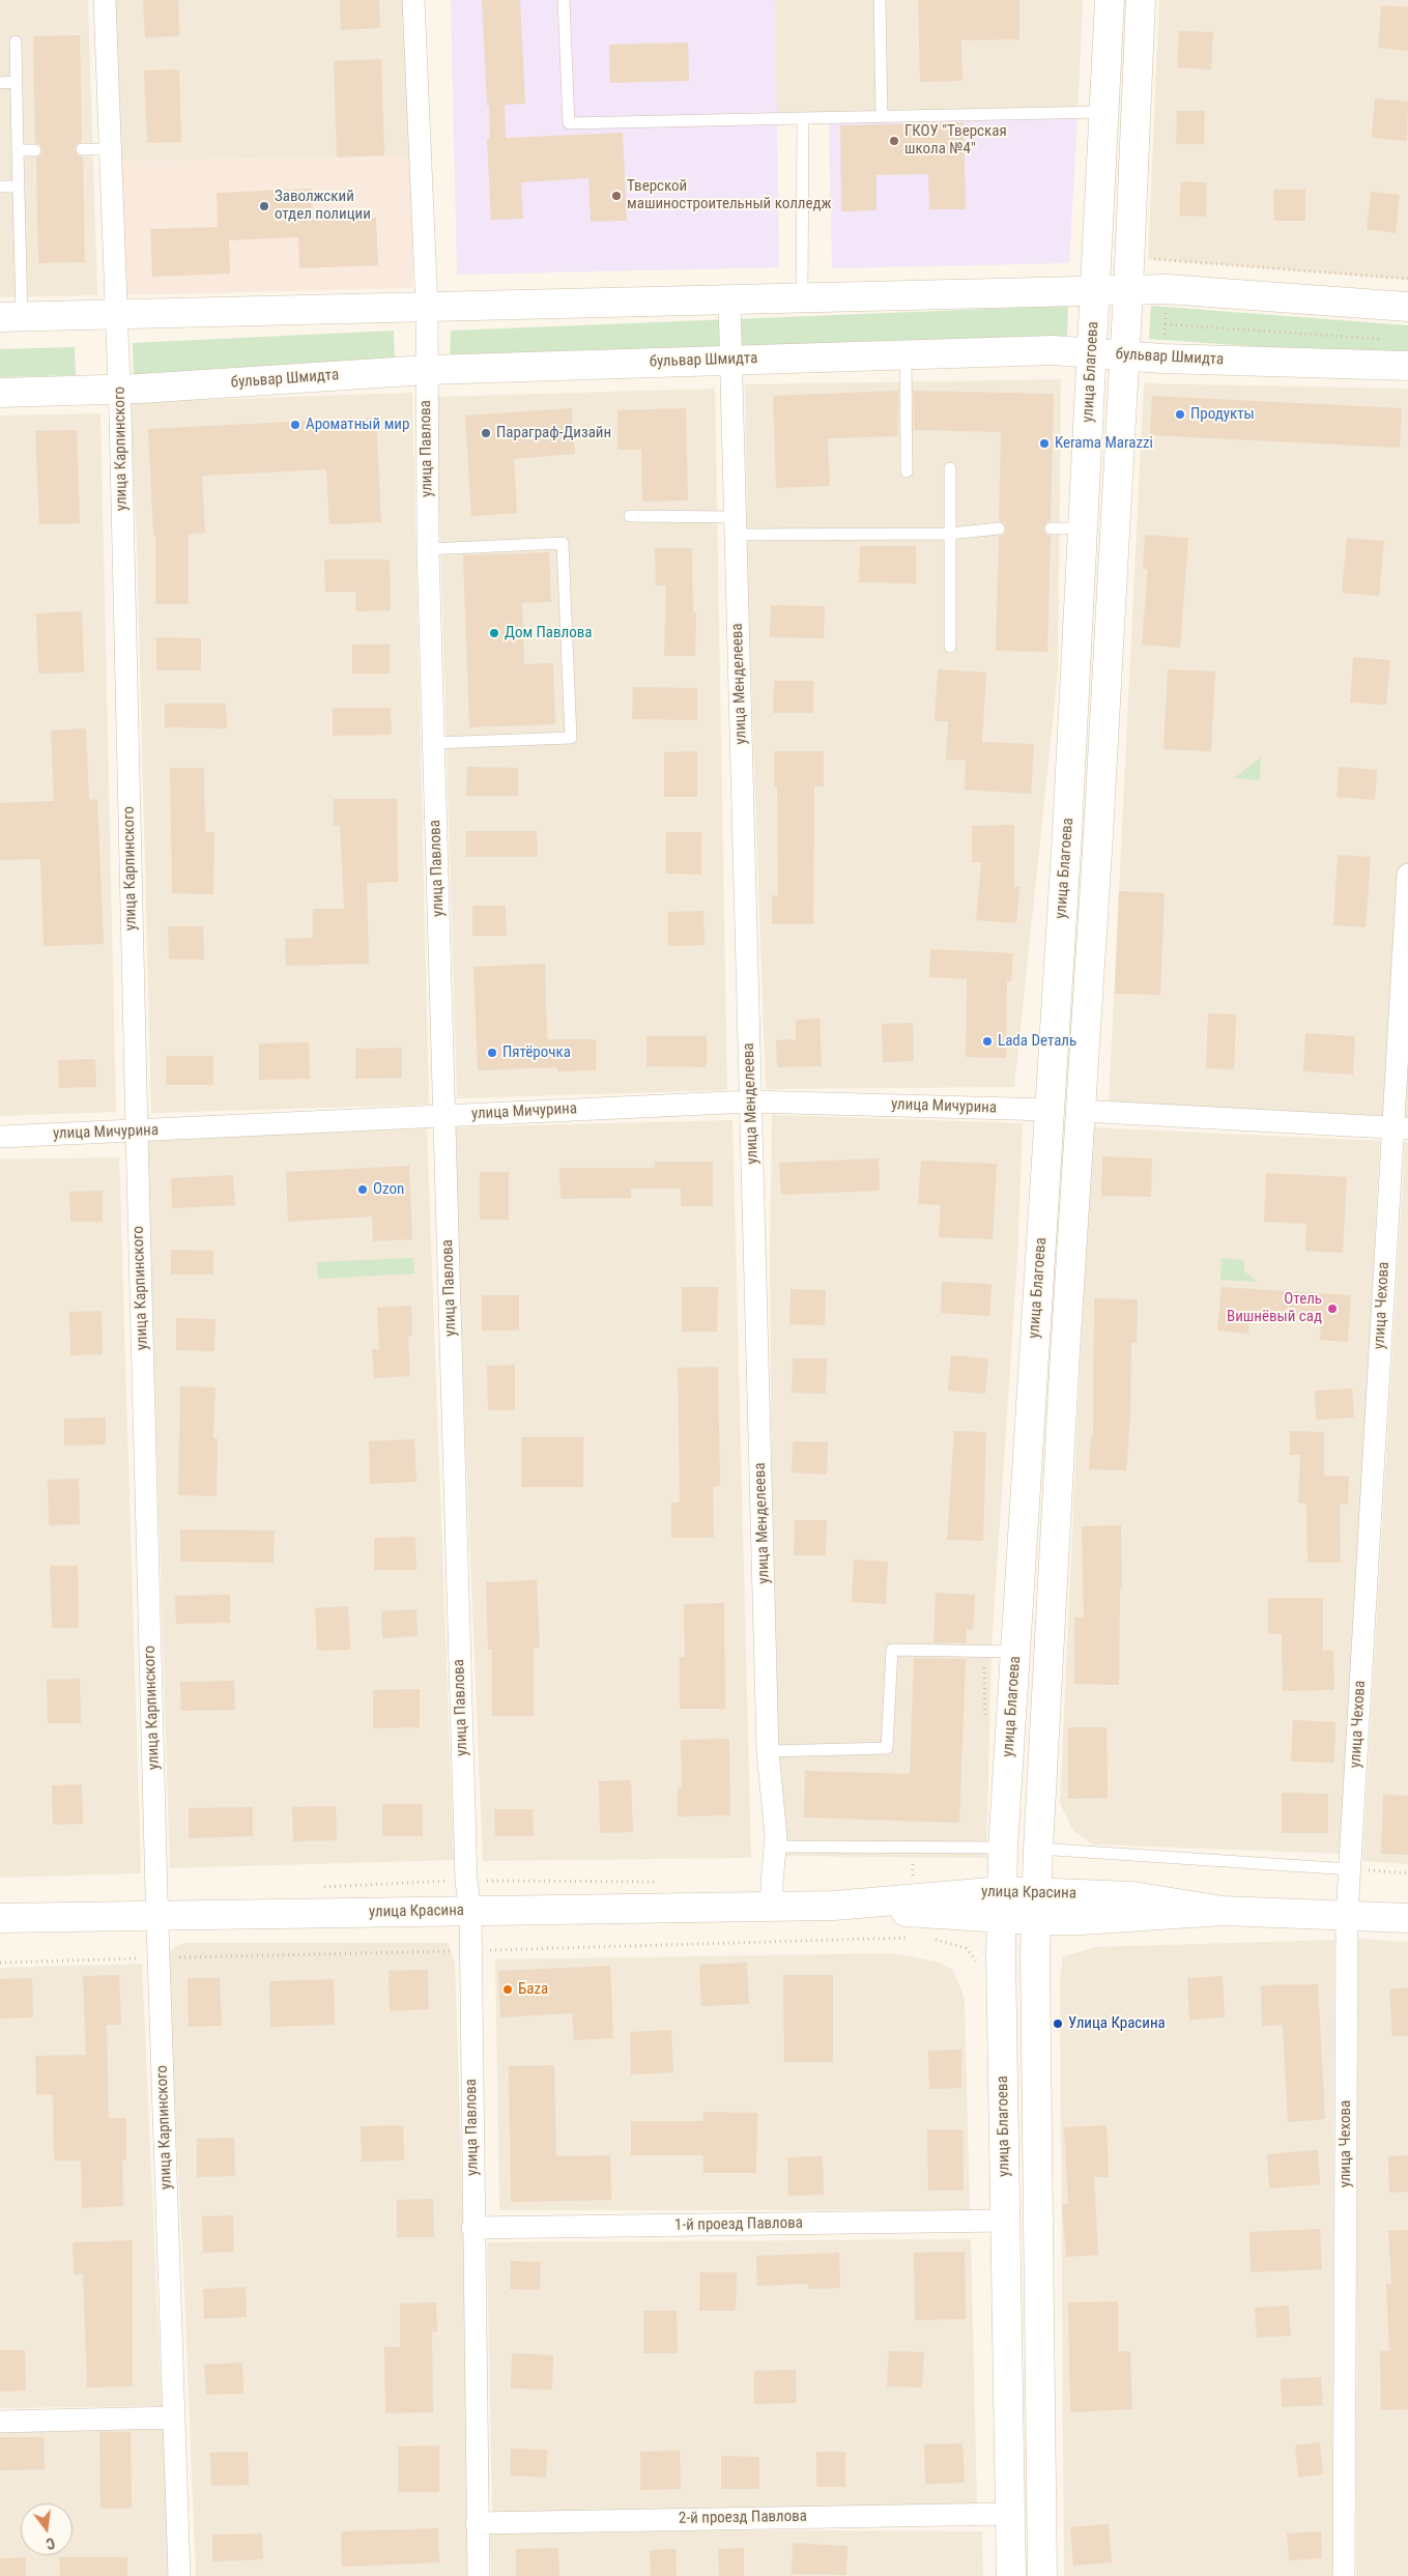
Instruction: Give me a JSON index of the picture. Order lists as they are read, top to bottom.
{
  "streets": {
    "main road": ["бульвар Шмидта", "улица Благоева", "улица Красина"],
    "street": [
      "улица Карпинского",
      "улица Павлова",
      "улица Менделеева",
      "улица Мичурина",
      "улица Чехова",
      "1-й проезд Павлова",
      "2-й проезд Павлова"
    ]
  },
  "crossings": [
    ["бульвар Шмидта", "улица Благоева"],
    ["бульвар Шмидта", "улица Карпинского"],
    ["бульвар Шмидта", "улица Павлова"],
    ["бульвар Шмидта", "улица Менделеева"],
    ["улица Благоева", "улица Мичурина"],
    ["улица Благоева", "улица Красина"],
    ["улица Благоева", "1-й проезд Павлова"],
    ["улица Благоева", "2-й проезд Павлова"],
    ["улица Карпинского", "улица Мичурина"],
    ["улица Карпинского", "улица Красина"],
    ["улица Павлова", "улица Мичурина"],
    ["улица Павлова", "улица Красина"],
    ["улица Павлова", "1-й проезд Павлова"],
    ["улица Павлова", "2-й проезд Павлова"],
    ["улица Менделеева", "улица Мичурина"],
    ["улица Менделеева", "улица Красина"],
    ["улица Чехова", "улица Красина"]
  ],
  "places": [
    "ГКОУ \"Тверская школа №4\"",
    "Тверской машиностроительный колледж",
    "Заволжский отдел полиции",
    "Продукты",
    "Ароматный мир",
    "Параграф-Дизайн",
    "Kerama Marazzi",
    "Дом Павлова",
    "Lada Dеталь",
    "Пятёрочка",
    "Ozon",
    "Отель Вишнёвый сад",
    "Баza",
    "Улица Красина"
  ],
  "north": "bottom"
}
